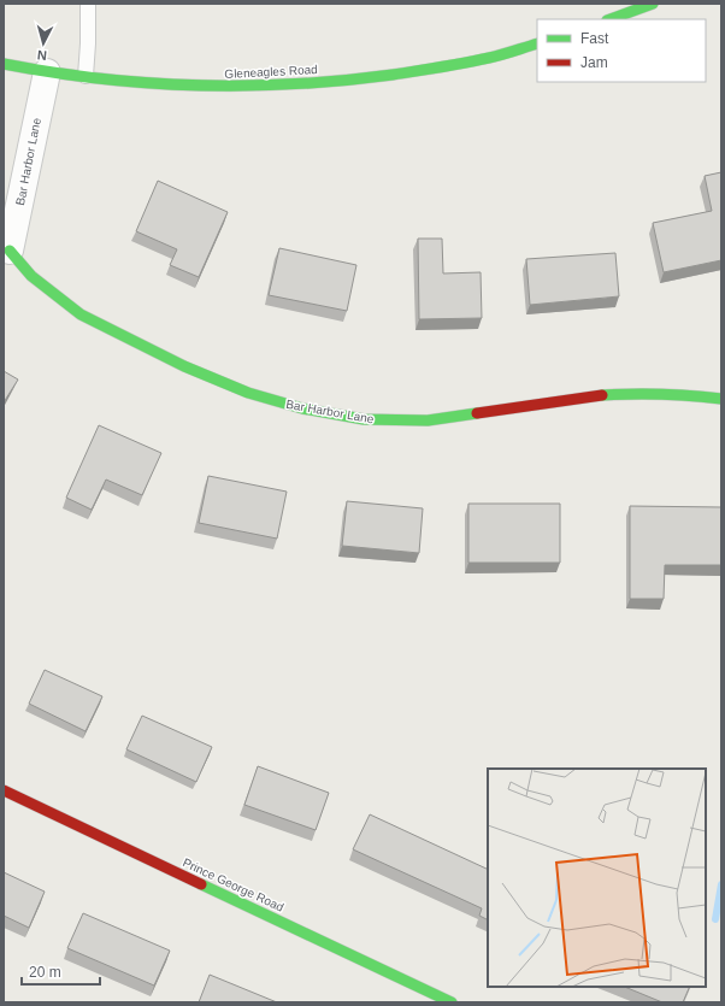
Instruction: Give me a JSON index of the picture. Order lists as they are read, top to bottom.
{
  "streets": {
    "street": ["Gleneagles Road", "Bar Harbor Lane", "Prince George Road"]
  },
  "crossings": [
    ["Gleneagles Road", "Bar Harbor Lane"]
  ],
  "legend": ["Fast", "Jam"],
  "scale_bar": "20 m",
  "north": "bottom"
}
